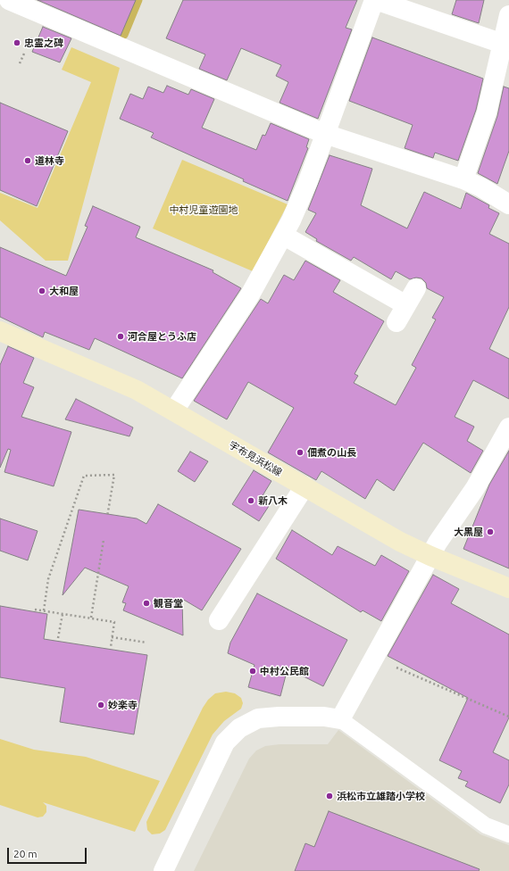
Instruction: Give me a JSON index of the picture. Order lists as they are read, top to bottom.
{
  "streets": {
    "main road": ["宇布見浜松線"]
  },
  "parks": ["中村児童遊園地"],
  "places": [
    "忠霊之碑",
    "道林寺",
    "大和屋",
    "河合屋とうふ店",
    "佃煮の山長",
    "新八木",
    "大黒屋",
    "観音堂",
    "中村公民館",
    "妙楽寺",
    "浜松市立雄踏小学校"
  ],
  "scale_bar": "20 m"
}
